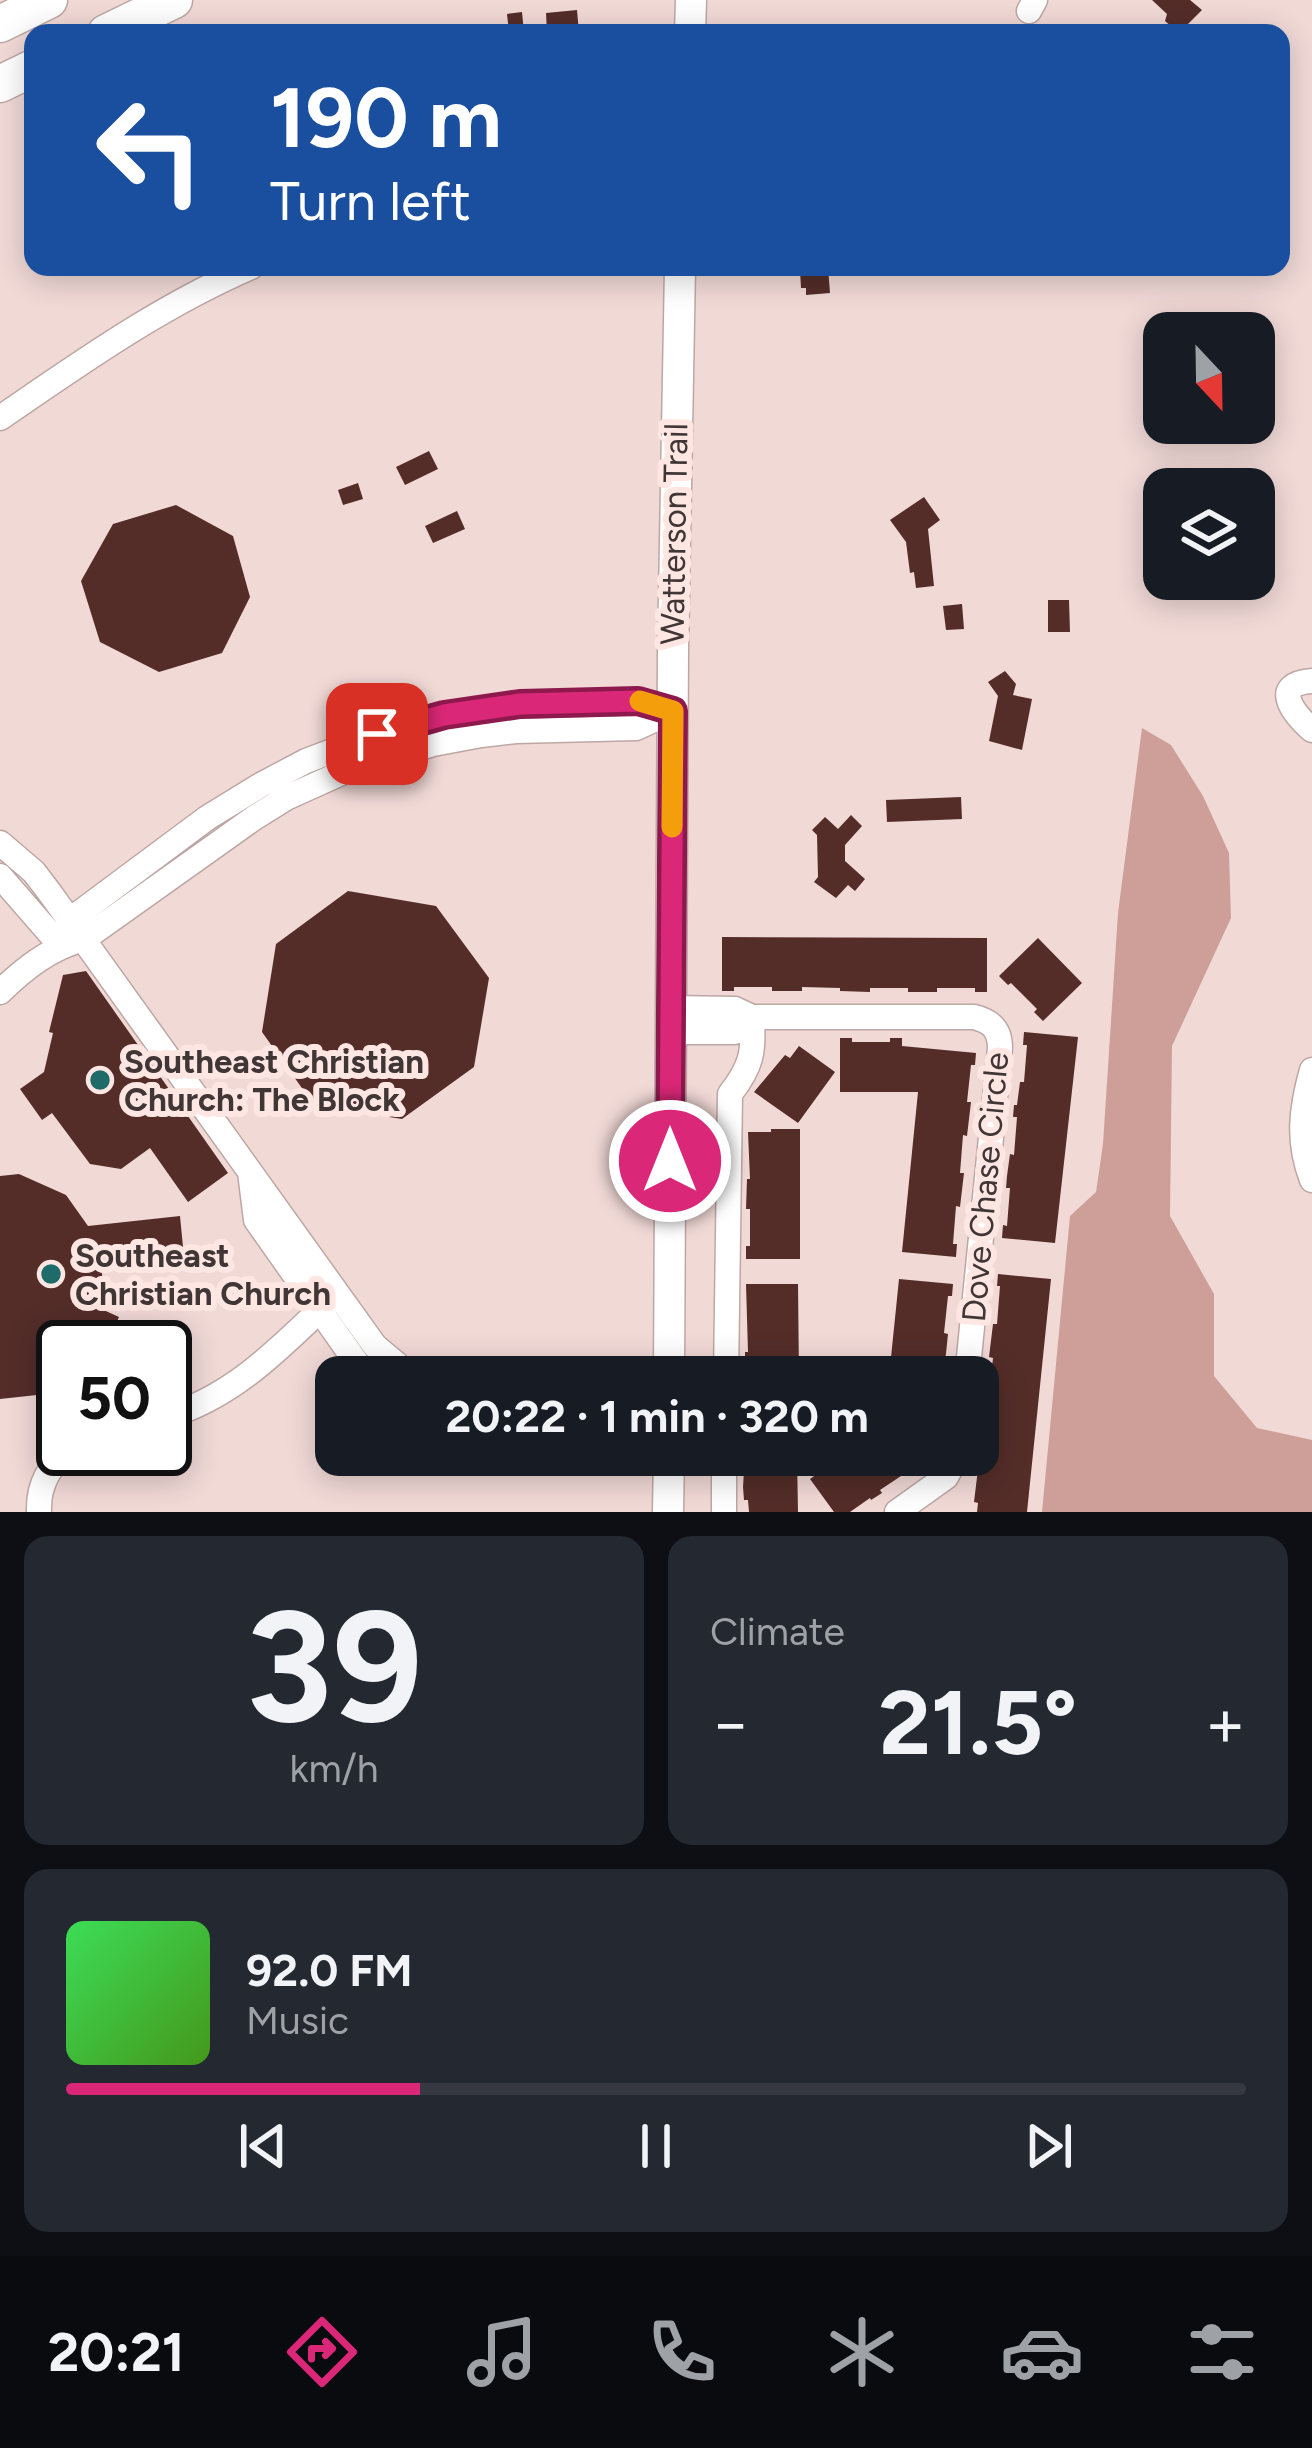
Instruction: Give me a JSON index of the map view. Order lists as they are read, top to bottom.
{
  "streets": {
    "main road": ["Watterson Trail"],
    "street": ["Dove Chase Circle"]
  },
  "crossings": [
    ["Watterson Trail", "Dove Chase Circle"]
  ],
  "places": ["Southeast Christian Church: The Block", "Southeast Christian Church"],
  "north": "bottom",
  "page": {
    "turn": ["190 m", "Turn left"],
    "limit": "50",
    "trip": "20:22 · 1 min · 320 m",
    "tile": [
      ["39", "km/h"],
      "Climate"
    ],
    "heat": ["−", "21.5°", "+"],
    "song": ["92.0 FM", "Music"],
    "tabs": "20:21"
  }
}
